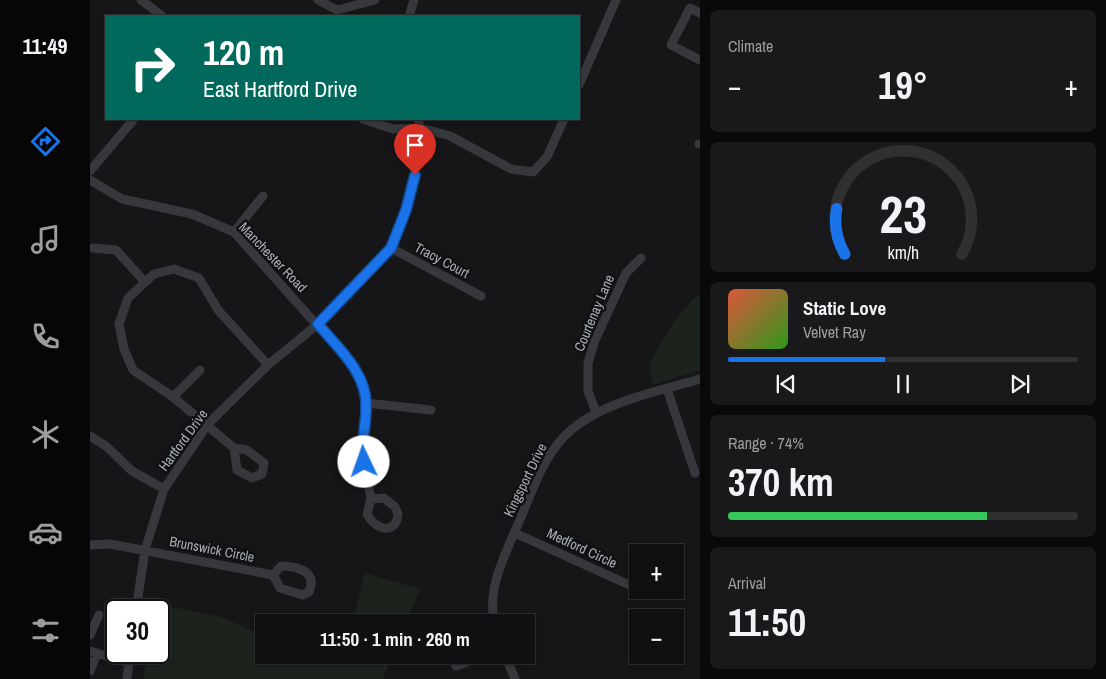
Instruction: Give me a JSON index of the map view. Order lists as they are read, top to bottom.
{
  "streets": {
    "street": [
      "Manchester Road",
      "Tracy Court",
      "Courtenay Lane",
      "Hartford Drive",
      "Kingsport Drive",
      "Medford Circle",
      "Brunswick Circle"
    ]
  },
  "crossings": [
    ["Manchester Road", "Hartford Drive"],
    ["Tracy Court", "Hartford Drive"],
    ["Courtenay Lane", "Kingsport Drive"],
    ["Hartford Drive", "Brunswick Circle"],
    ["Kingsport Drive", "Medford Circle"]
  ],
  "page": {
    "tabs": "11:49",
    "tile": [
      "Climate",
      ["Range · 74%", "370 km"],
      ["Arrival", "11:50"]
    ],
    "turn": ["120 m", "East Hartford Drive"],
    "heat": ["−", "19°", "+"],
    "song": ["Static Love", "Velvet Ray"],
    "map_buttons": ["+", "−"],
    "limit": "30",
    "trip": "11:50 · 1 min · 260 m",
    "gauge": ["23", "km/h"]
  }
}
